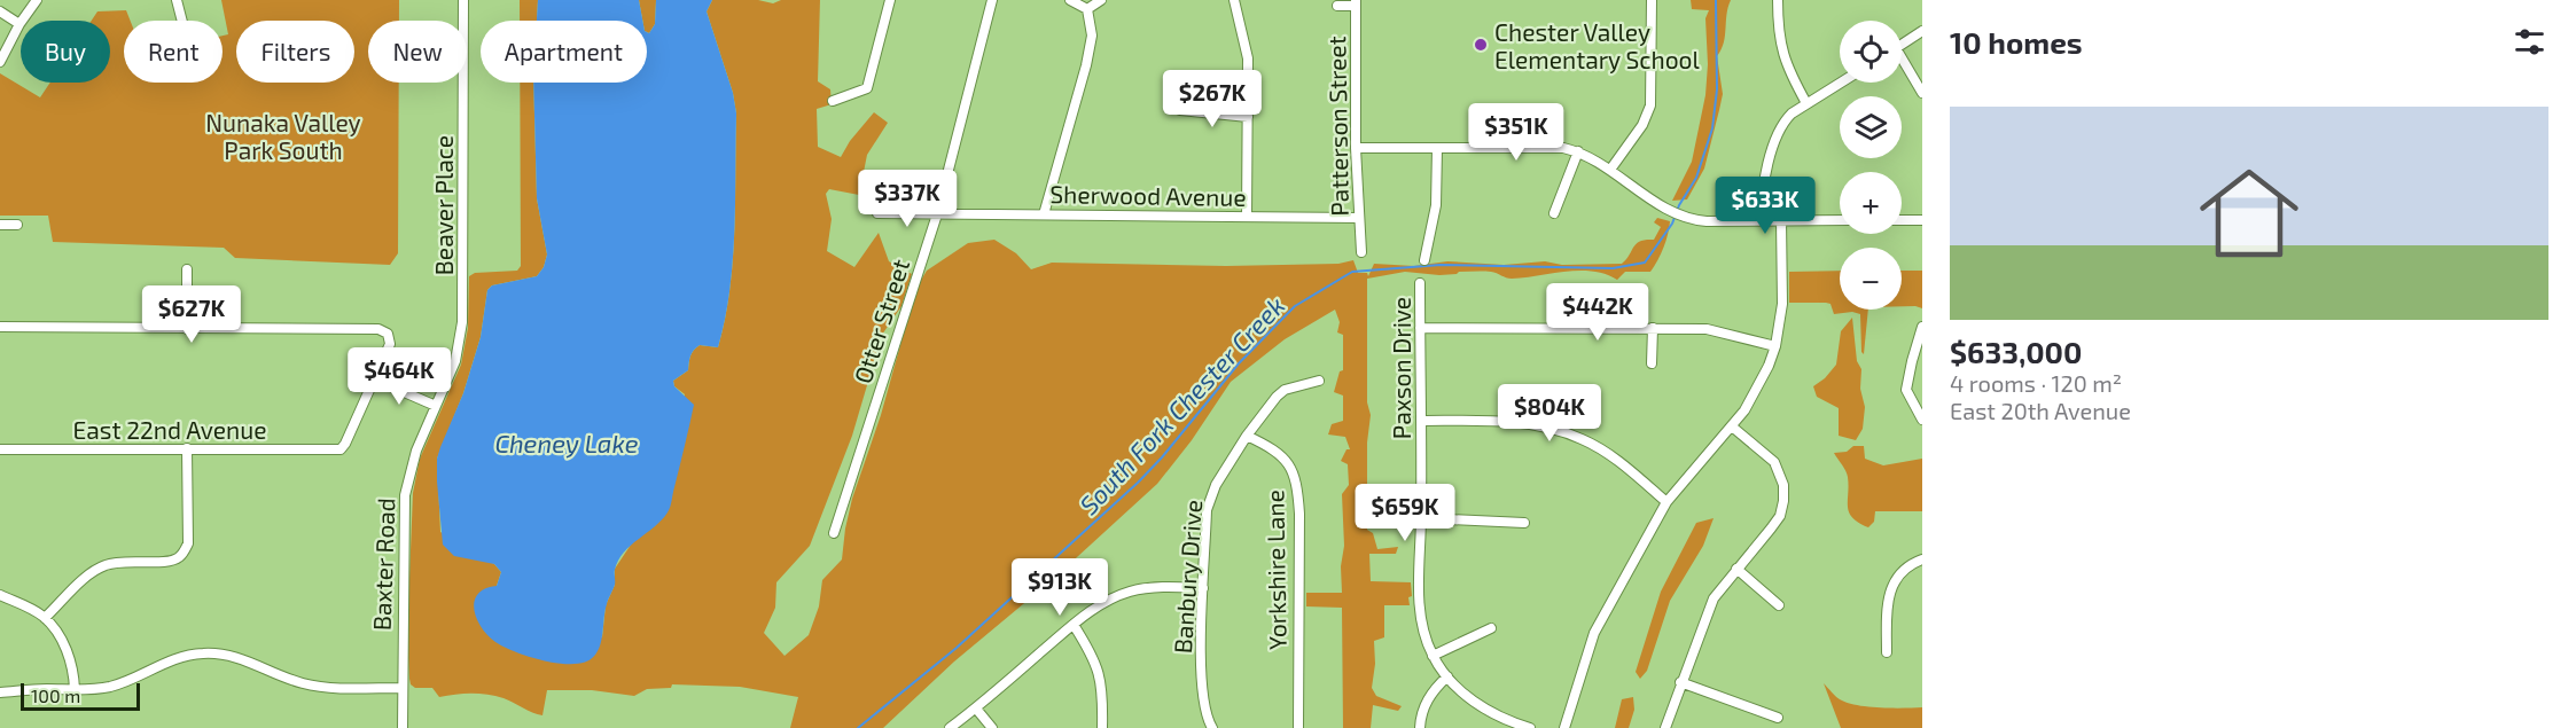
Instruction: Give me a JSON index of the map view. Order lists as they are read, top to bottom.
{
  "streets": {
    "street": [
      "Patterson Street",
      "Sherwood Avenue",
      "Beaver Place",
      "Otter Street",
      "Paxson Drive",
      "East 22nd Avenue",
      "Baxter Road",
      "Yorkshire Lane",
      "Banbury Drive"
    ]
  },
  "crossings": [
    ["Patterson Street", "Sherwood Avenue"],
    ["Sherwood Avenue", "Otter Street"],
    ["Beaver Place", "Baxter Road"],
    ["Yorkshire Lane", "Banbury Drive"]
  ],
  "water": ["South Fork Chester Creek", "Cheney Lake"],
  "parks": ["Nunaka Valley Park South"],
  "places": ["Chester Valley Elementary School"],
  "scale_bar": "100 m",
  "page": {
    "heading": "10 homes",
    "map_buttons": ["+", "−"],
    "chip": [
      "Buy",
      "Rent",
      "Filters",
      "New",
      "Apartment"
    ],
    "price": [
      "$267K",
      "$351K",
      "$337K",
      "$633K",
      "$442K",
      "$627K",
      "$464K",
      "$804K",
      "$659K",
      "$913K"
    ],
    "list": [
      {
        "name": "$633,000",
        "note": "4 rooms · 120 m² · East 20th Avenue"
      }
    ],
    "scale": "100 m"
  }
}
